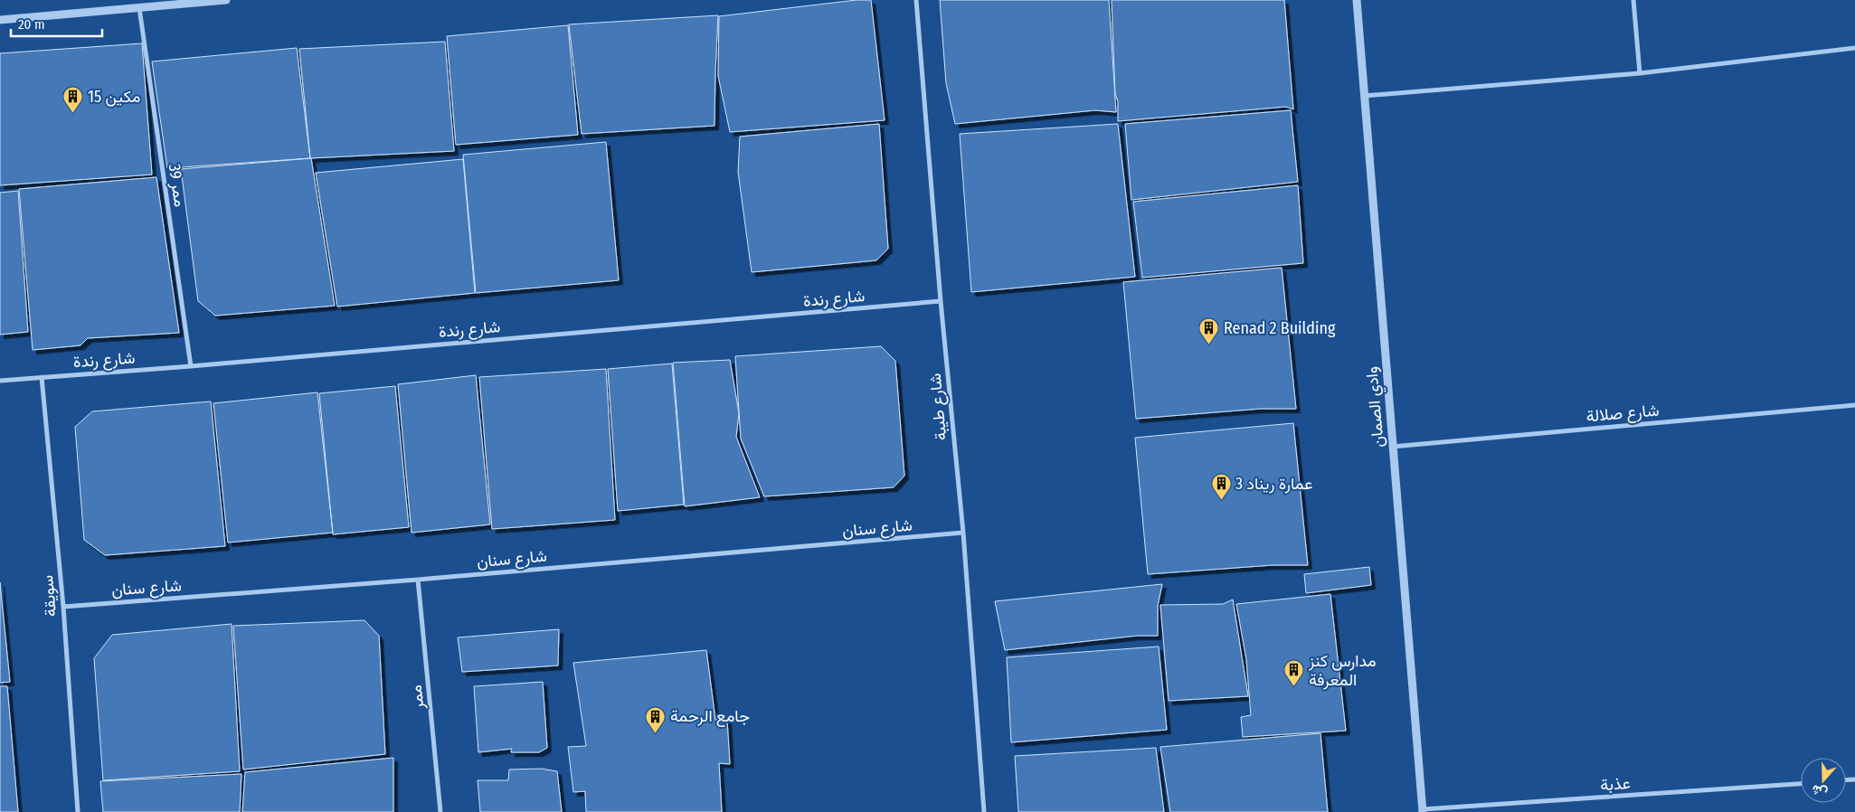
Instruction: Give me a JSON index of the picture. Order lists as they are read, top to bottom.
{
  "streets": {
    "street": [
      "ممر 39",
      "شارع رندة",
      "شارع طيبة",
      "وادي الصمان",
      "شارع صلالة",
      "شارع سنان",
      "سويقة",
      "ممر",
      "عذبة"
    ]
  },
  "crossings": [
    ["ممر 39", "شارع رندة"],
    ["شارع رندة", "شارع طيبة"],
    ["شارع رندة", "سويقة"],
    ["شارع طيبة", "شارع سنان"],
    ["وادي الصمان", "شارع صلالة"],
    ["وادي الصمان", "عذبة"],
    ["شارع سنان", "سويقة"],
    ["شارع سنان", "ممر"]
  ],
  "places": {
    "building": [
      "مكين 15",
      "Renad 2 Building",
      "عمارة ريناد 3",
      "مدارس كنز المعرفة",
      "جامع الرحمة"
    ]
  },
  "scale_bar": "20 m",
  "north": "bottom"
}
